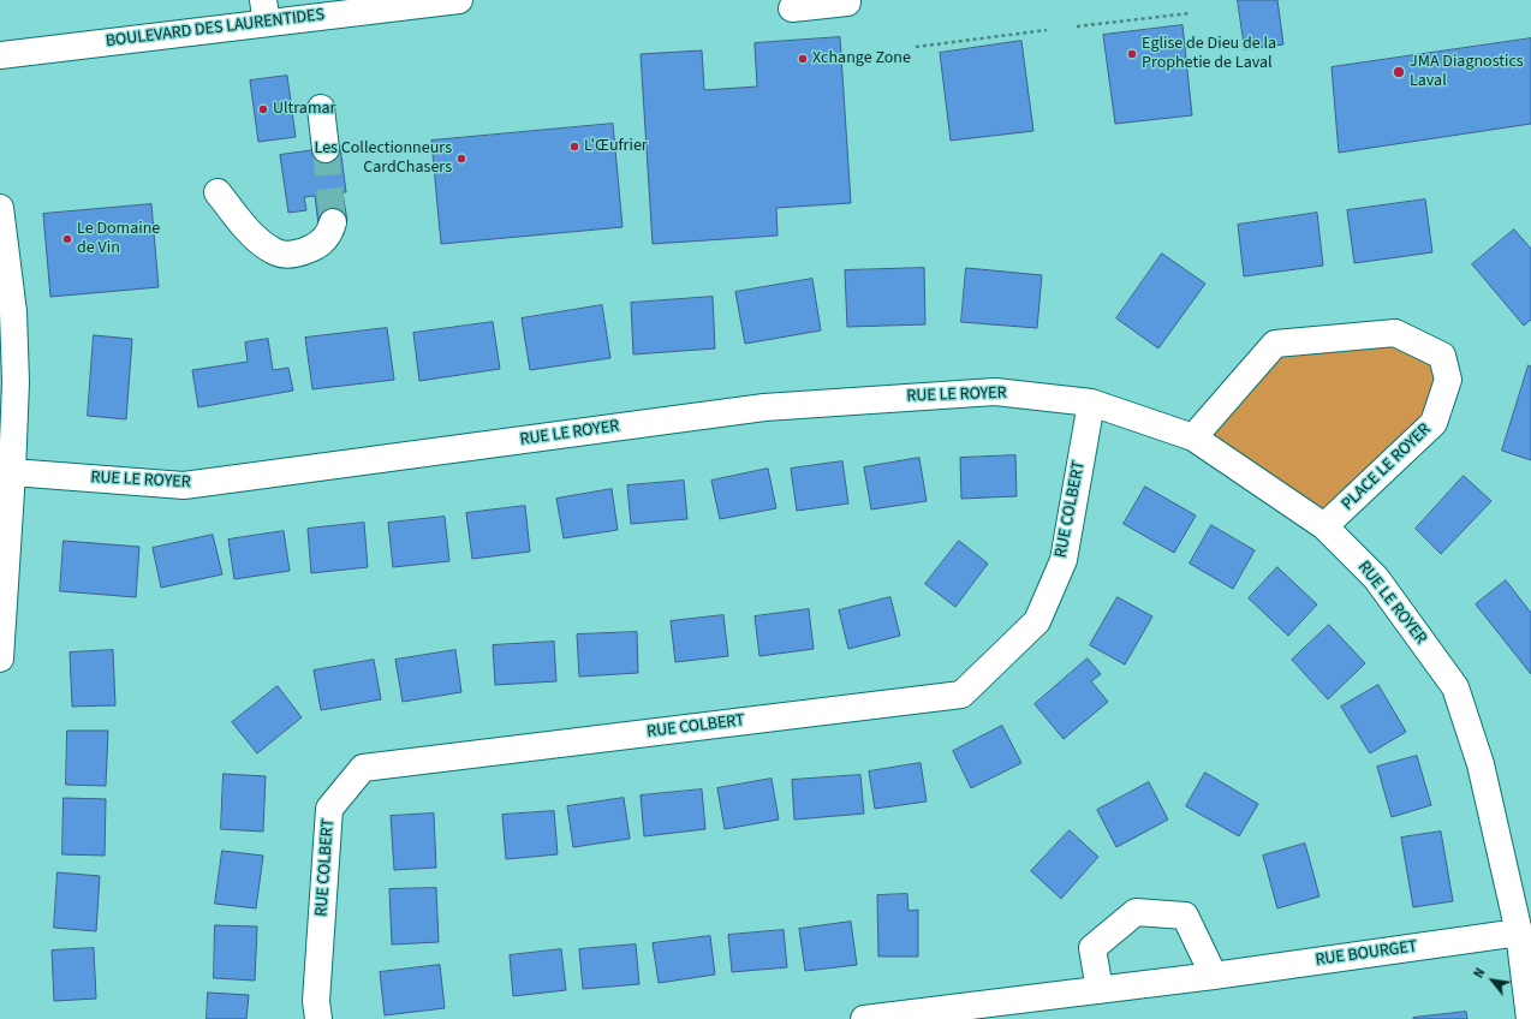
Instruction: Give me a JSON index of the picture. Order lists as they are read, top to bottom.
{
  "streets": {
    "street": [
      "BOULEVARD DES LAURENTIDES",
      "RUE LE ROYER",
      "PLACE LE ROYER",
      "RUE COLBERT",
      "RUE BOURGET"
    ]
  },
  "crossings": [
    ["RUE LE ROYER", "PLACE LE ROYER"],
    ["RUE LE ROYER", "RUE COLBERT"],
    ["RUE LE ROYER", "RUE BOURGET"]
  ],
  "places": [
    "Eglise de Dieu de la Prophetie de Laval",
    "Xchange Zone",
    "JMA Diagnostics Laval",
    "Ultramar",
    "L'Œufrier",
    "Les Collectionneurs CardChasers",
    "Le Domaine de Vin"
  ],
  "north": "top left"
}
